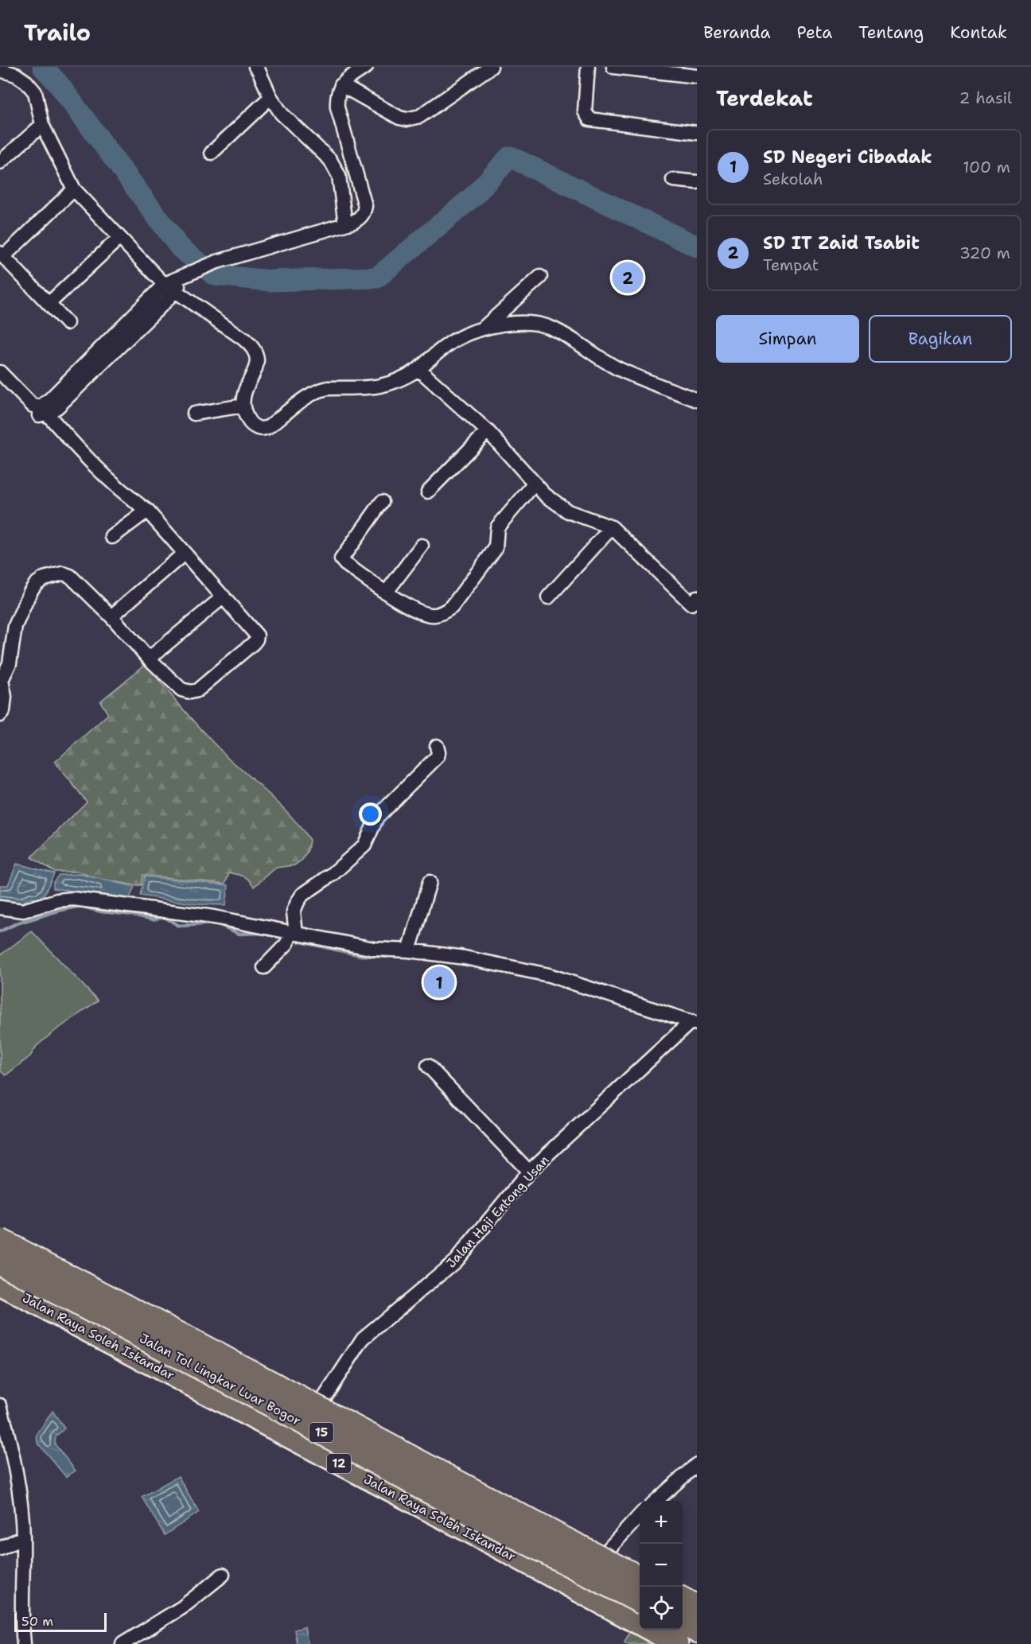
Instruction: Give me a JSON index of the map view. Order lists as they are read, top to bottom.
{
  "streets": {
    "highway": [
      "Jalan Raya Soleh Iskandar",
      "Jalan Tol Lingkar Luar Bogor",
      "15",
      "12"
    ],
    "street": ["Jalan Haji Entong Usan"]
  },
  "crossings": [
    ["Jalan Haji Entong Usan", "12"]
  ],
  "scale_bar": "50 m",
  "page": {
    "header": "Trailo",
    "nav": [
      "Beranda",
      "Peta",
      "Tentang",
      "Kontak"
    ],
    "heading": ["Terdekat", "2 hasil"],
    "list": [
      {
        "mark": "1",
        "name": "SD Negeri Cibadak",
        "note": "Sekolah",
        "value": "100 m"
      },
      {
        "mark": "2",
        "name": "SD IT Zaid Tsabit",
        "note": "Tempat",
        "value": "320 m"
      }
    ],
    "pins": ["2", "1"],
    "buttons": ["Simpan", "Bagikan"],
    "map_buttons": ["+", "−"],
    "scale": "50 m"
  }
}
